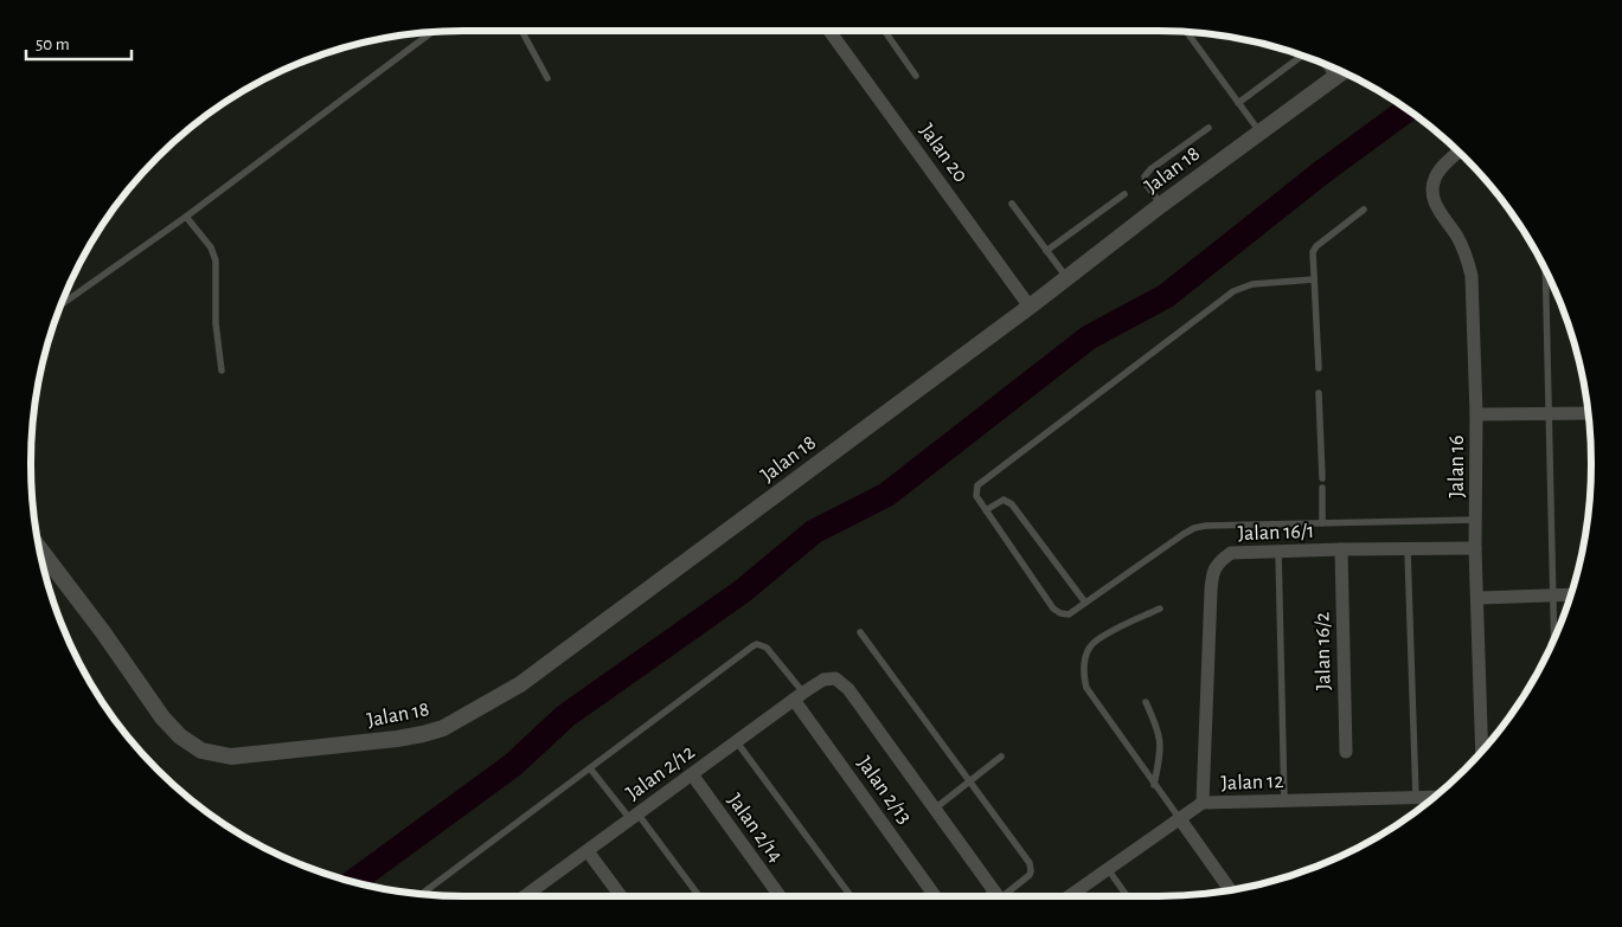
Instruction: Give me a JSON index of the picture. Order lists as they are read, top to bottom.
{
  "streets": {
    "street": [
      "Jalan 20",
      "Jalan 18",
      "Jalan 16",
      "Jalan 16/1",
      "Jalan 16/2",
      "Jalan 2/12",
      "Jalan 12",
      "Jalan 2/13",
      "Jalan 2/14"
    ]
  },
  "crossings": [
    ["Jalan 20", "Jalan 18"],
    ["Jalan 16", "Jalan 16/1"],
    ["Jalan 16/1", "Jalan 16/2"],
    ["Jalan 16/1", "Jalan 12"],
    ["Jalan 2/12", "Jalan 2/13"],
    ["Jalan 2/12", "Jalan 2/14"]
  ],
  "scale_bar": "50 m"
}
